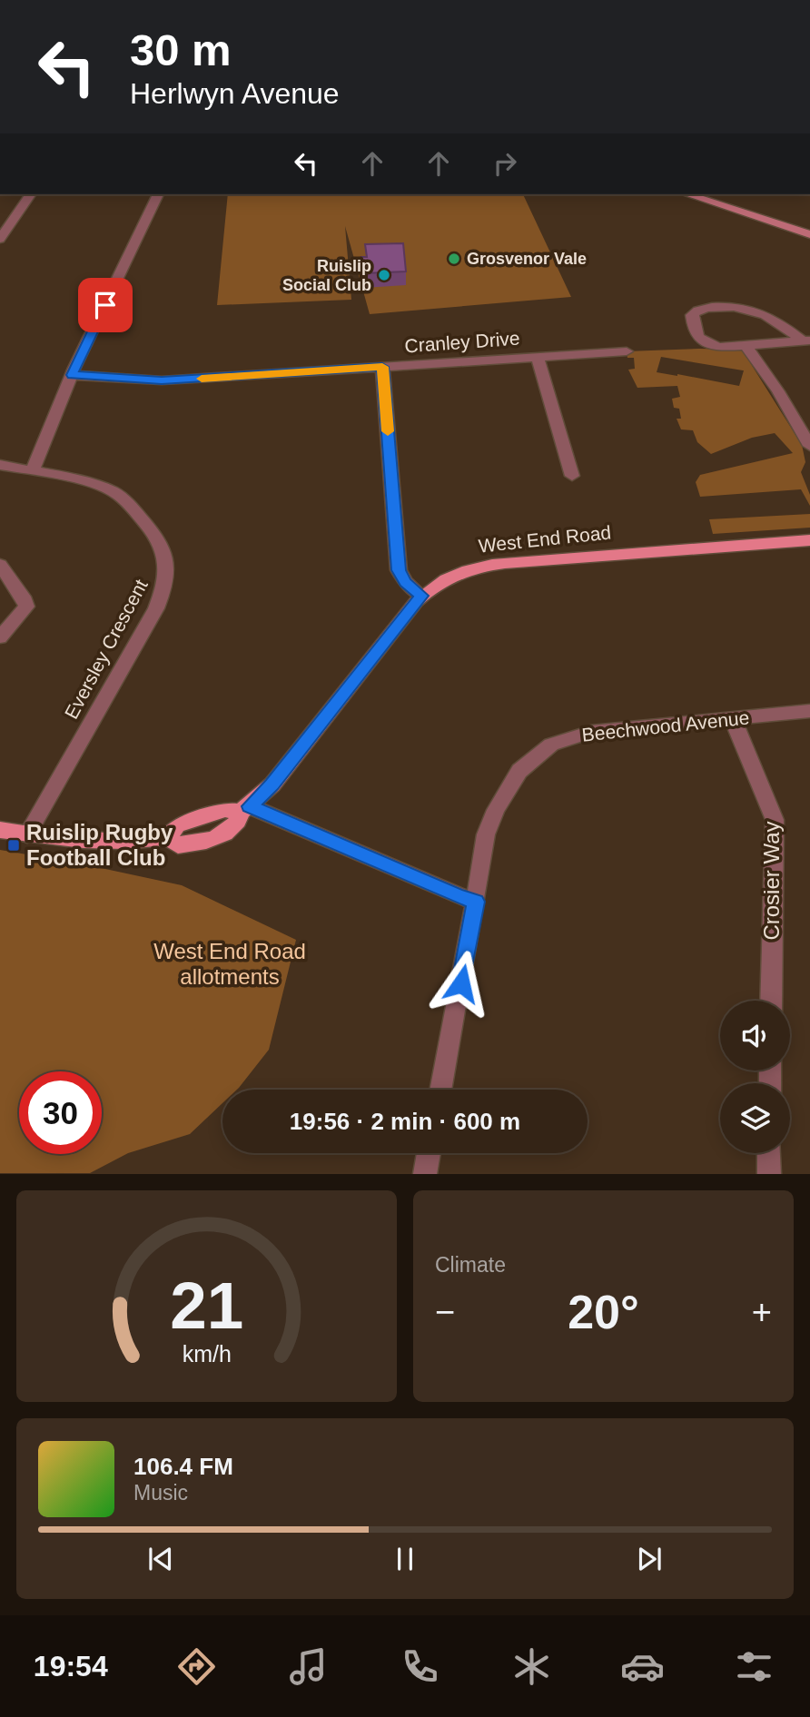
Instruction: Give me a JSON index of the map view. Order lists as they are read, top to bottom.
{
  "streets": {
    "main road": ["West End Road"],
    "street": [
      "Cranley Drive",
      "Eversley Crescent",
      "Beechwood Avenue",
      "Crosier Way"
    ]
  },
  "crossings": [
    ["West End Road", "Eversley Crescent"],
    ["Beechwood Avenue", "Crosier Way"]
  ],
  "parks": ["West End Road allotments"],
  "places": {
    "other": ["Grosvenor Vale", "Ruislip Social Club"],
    "transit": ["Ruislip Rugby Football Club"]
  },
  "page": {
    "turn": ["30 m", "Herlwyn Avenue"],
    "limit": "30",
    "trip": "19:56 · 2 min · 600 m",
    "tile": "Climate",
    "heat": ["−", "20°", "+"],
    "song": ["106.4 FM", "Music"],
    "tabs": "19:54",
    "gauge": ["21", "km/h"]
  }
}
